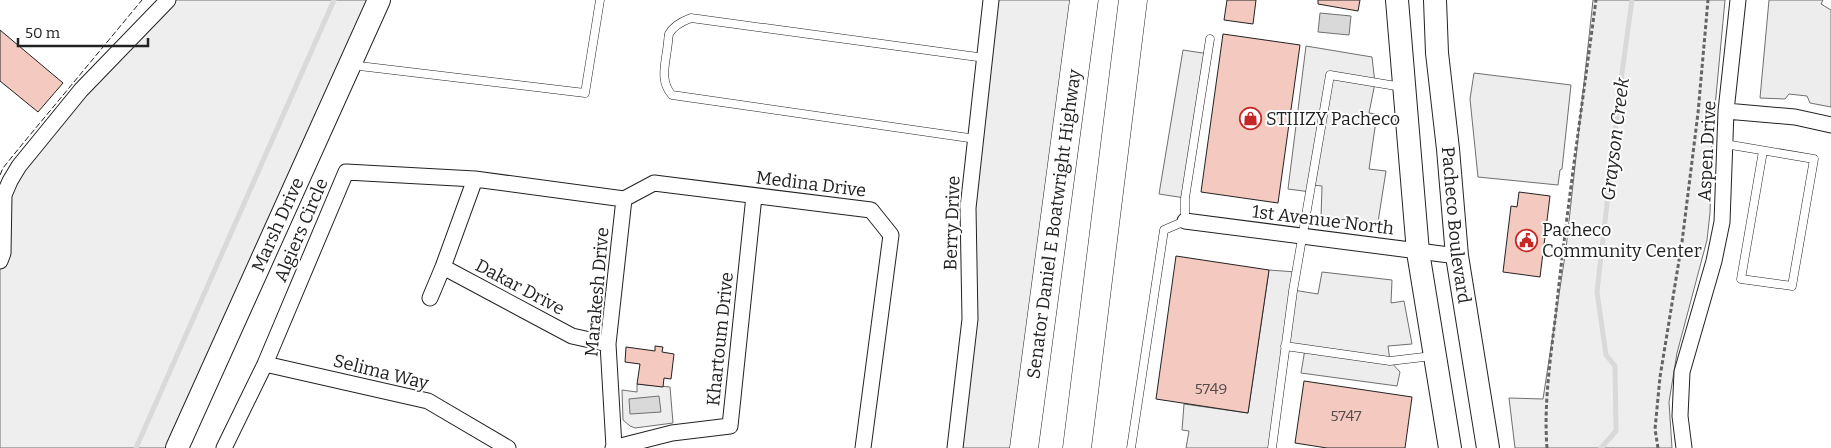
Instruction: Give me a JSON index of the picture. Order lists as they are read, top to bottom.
{
  "streets": {
    "highway": ["Senator Daniel E Boatwright Highway"],
    "main road": ["Marsh Drive", "Pacheco Boulevard"],
    "street": [
      "Aspen Drive",
      "Medina Drive",
      "1st Avenue North",
      "Berry Drive",
      "Algiers Circle",
      "Dakar Drive",
      "Marakesh Drive",
      "Khartoum Drive",
      "Selima Way"
    ]
  },
  "crossings": [
    ["Medina Drive", "Algiers Circle"],
    ["Medina Drive", "Marakesh Drive"],
    ["Medina Drive", "Khartoum Drive"],
    ["1st Avenue North", "Pacheco Boulevard"],
    ["Algiers Circle", "Marakesh Drive"],
    ["Algiers Circle", "Selima Way"],
    ["Dakar Drive", "Marakesh Drive"],
    ["Marakesh Drive", "Khartoum Drive"]
  ],
  "water": ["Grayson Creek"],
  "places": {
    "shop": ["STIIIZY Pacheco"],
    "public building": ["Pacheco Community Center"]
  },
  "house_numbers": ["5749", "5747"],
  "scale_bar": "50 m"
}
